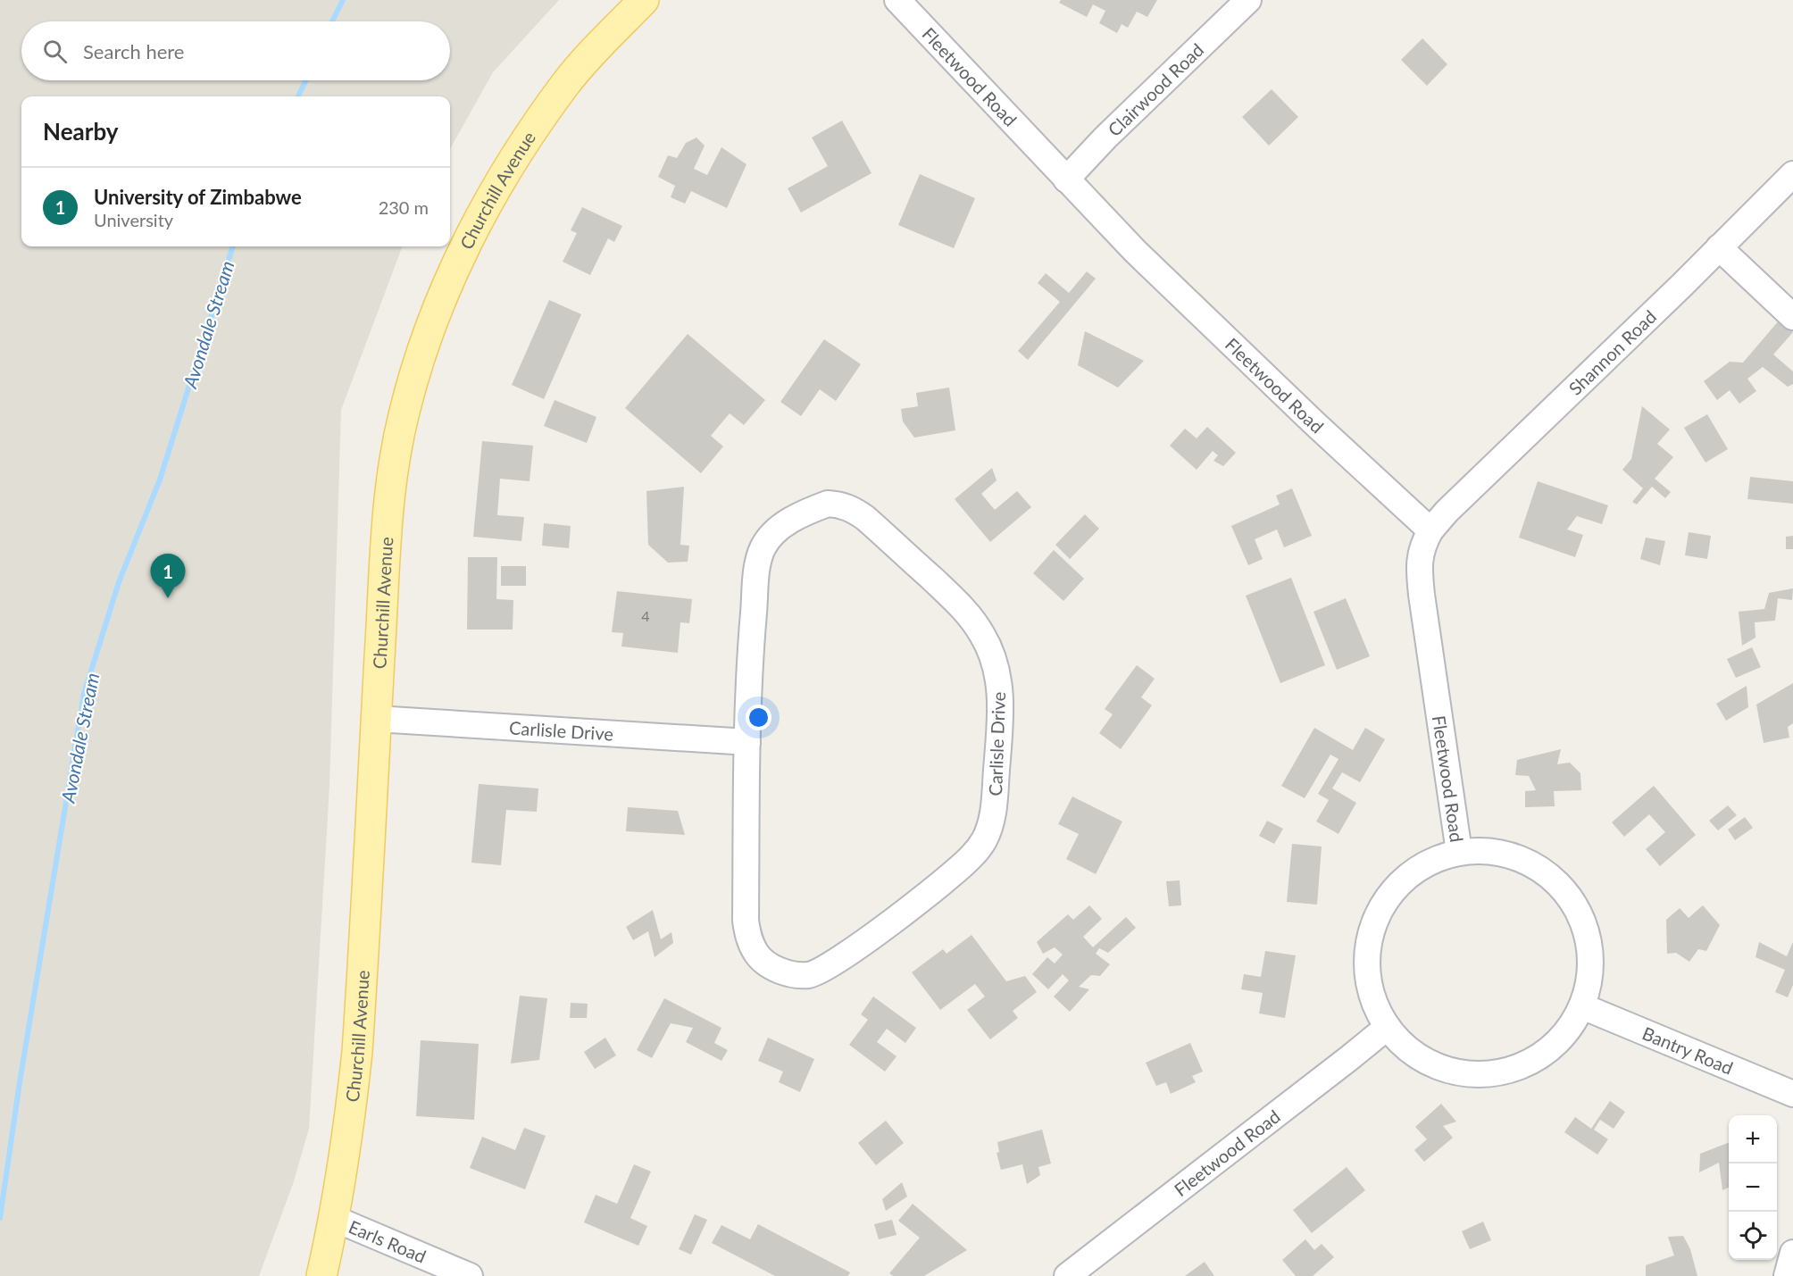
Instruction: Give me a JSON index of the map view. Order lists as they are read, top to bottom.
{
  "streets": {
    "main road": ["Churchill Avenue"],
    "street": [
      "Fleetwood Road",
      "Clairwood Road",
      "Shannon Road",
      "Carlisle Drive",
      "Bantry Road",
      "Earls Road"
    ]
  },
  "crossings": [
    ["Fleetwood Road", "Clairwood Road"],
    ["Fleetwood Road", "Shannon Road"],
    ["Fleetwood Road", "Bantry Road"],
    ["Churchill Avenue", "Carlisle Drive"],
    ["Churchill Avenue", "Earls Road"]
  ],
  "water": ["Avondale Stream"],
  "house_numbers": ["4"],
  "page": {
    "search": "Search here",
    "heading": "Nearby",
    "list": [
      {
        "mark": "1",
        "name": "University of Zimbabwe",
        "note": "University",
        "value": "230 m"
      }
    ],
    "pins": "1",
    "map_buttons": ["+", "−"]
  }
}
